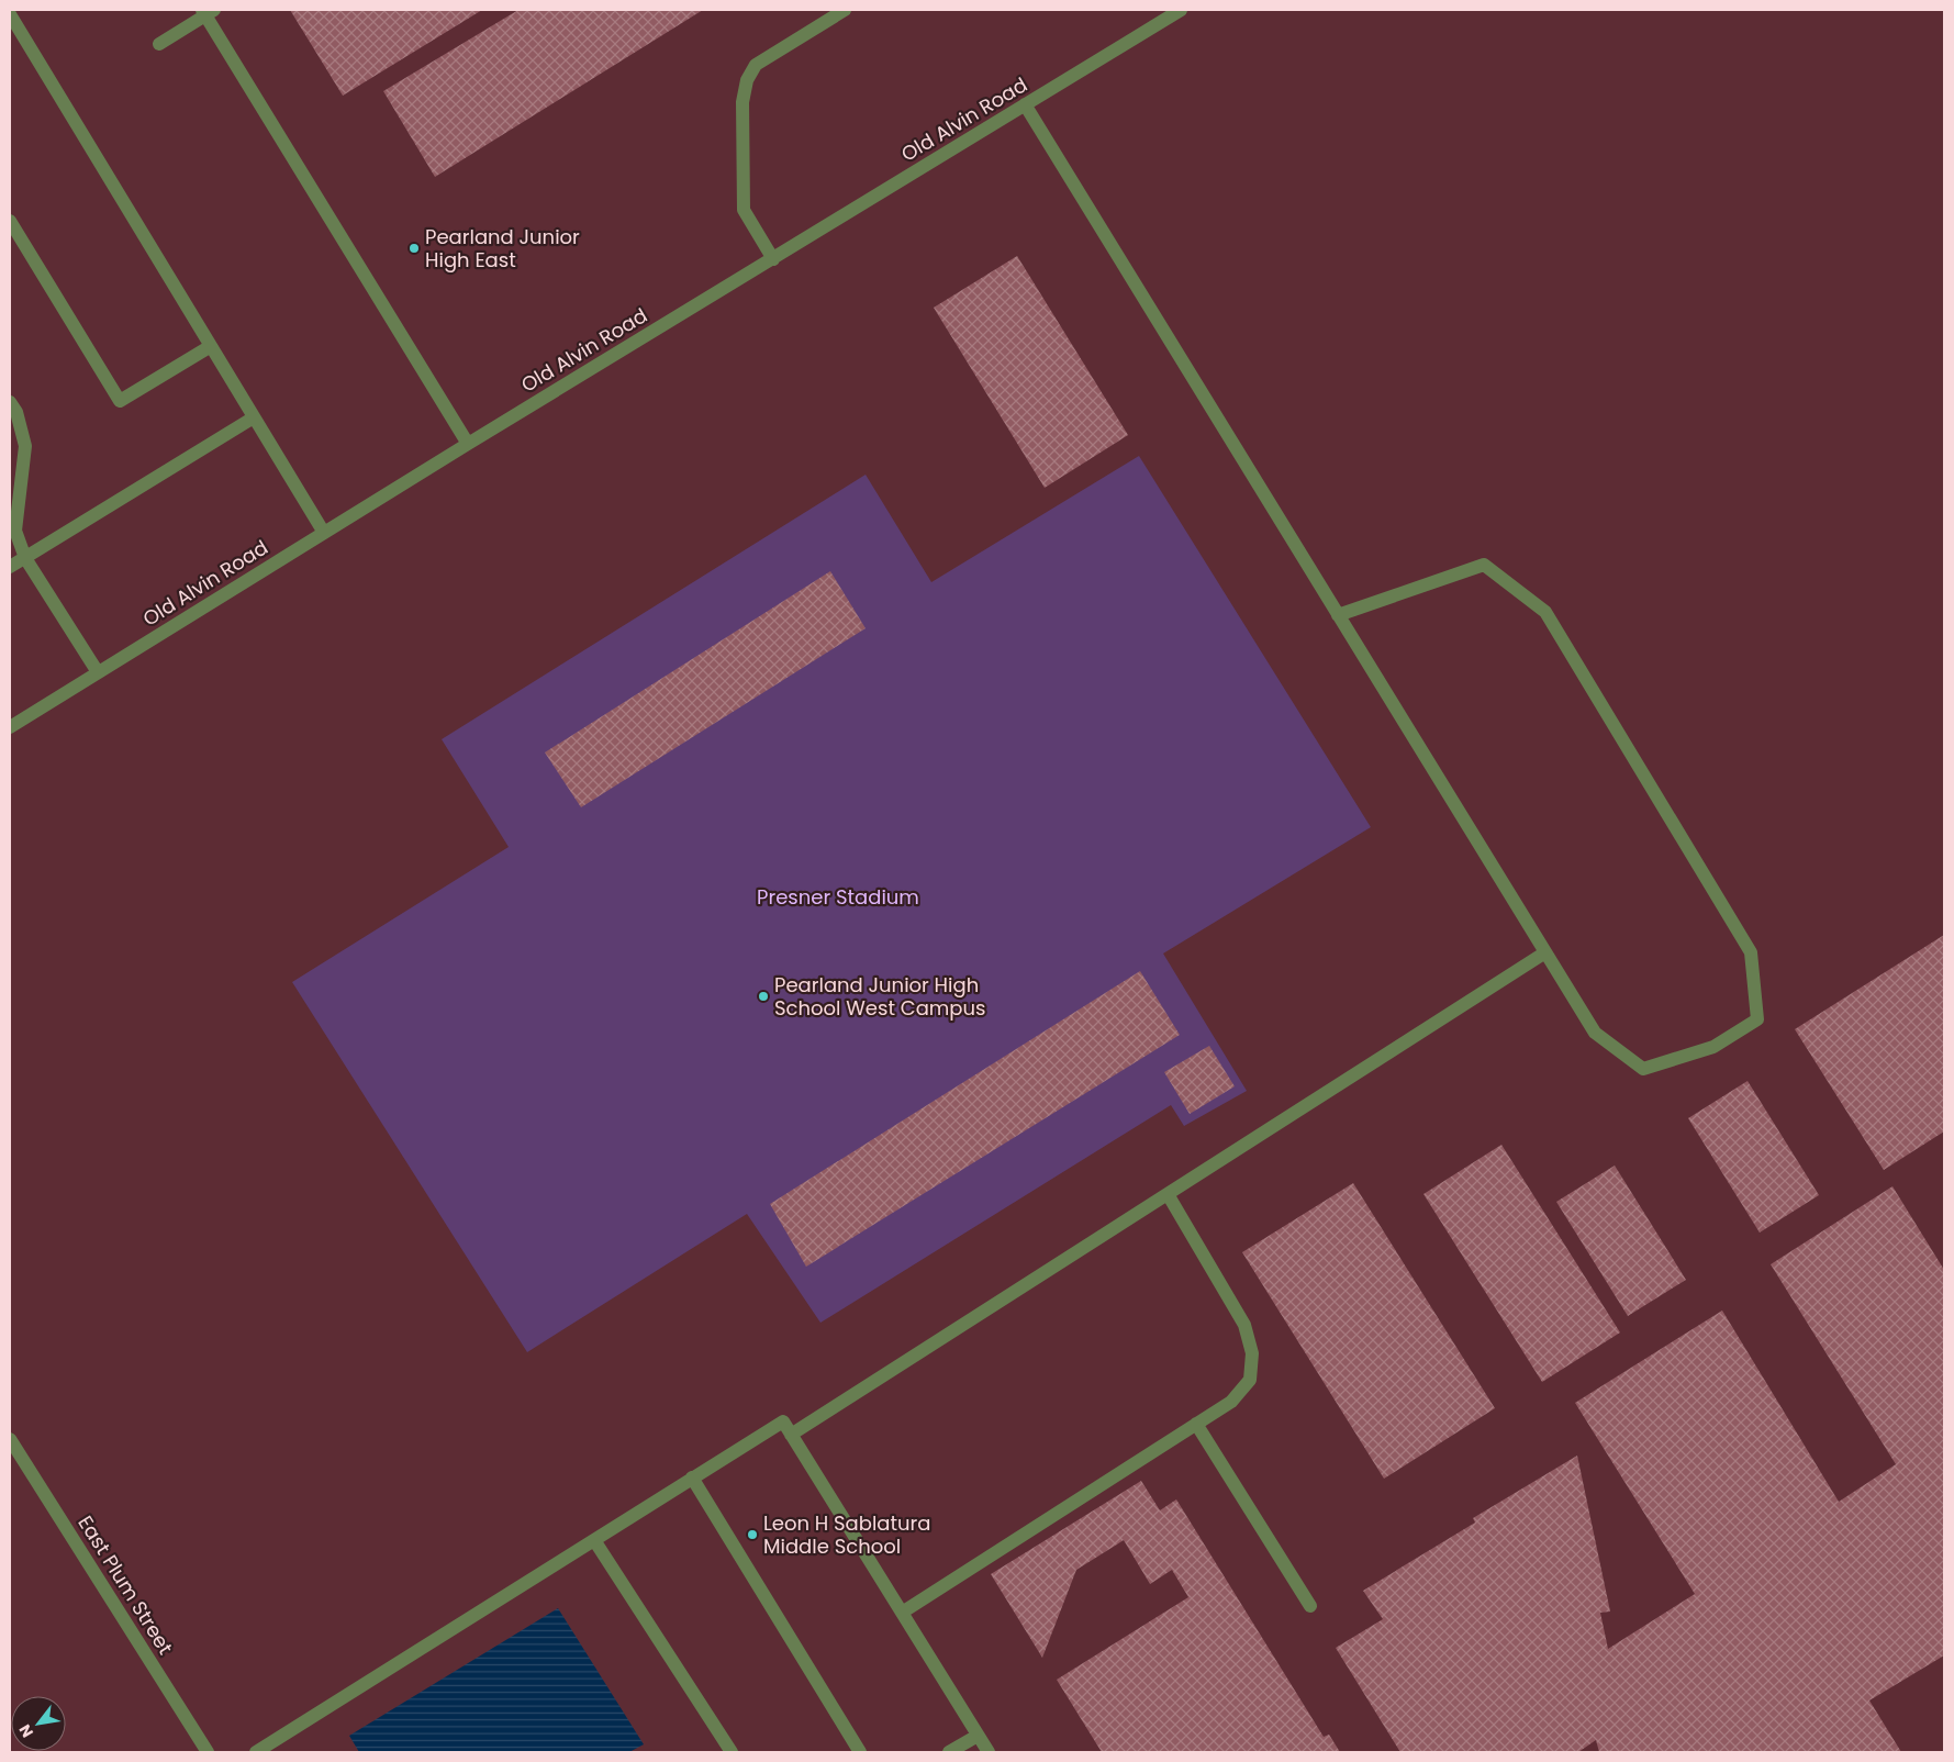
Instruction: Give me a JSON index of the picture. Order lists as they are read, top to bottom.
{
  "streets": {
    "street": ["Old Alvin Road", "East Plum Street"]
  },
  "parks": ["Presner Stadium"],
  "places": ["Pearland Junior High East", "Pearland Junior High School West Campus", "Leon H Sablatura Middle School"],
  "north": "bottom left"
}
